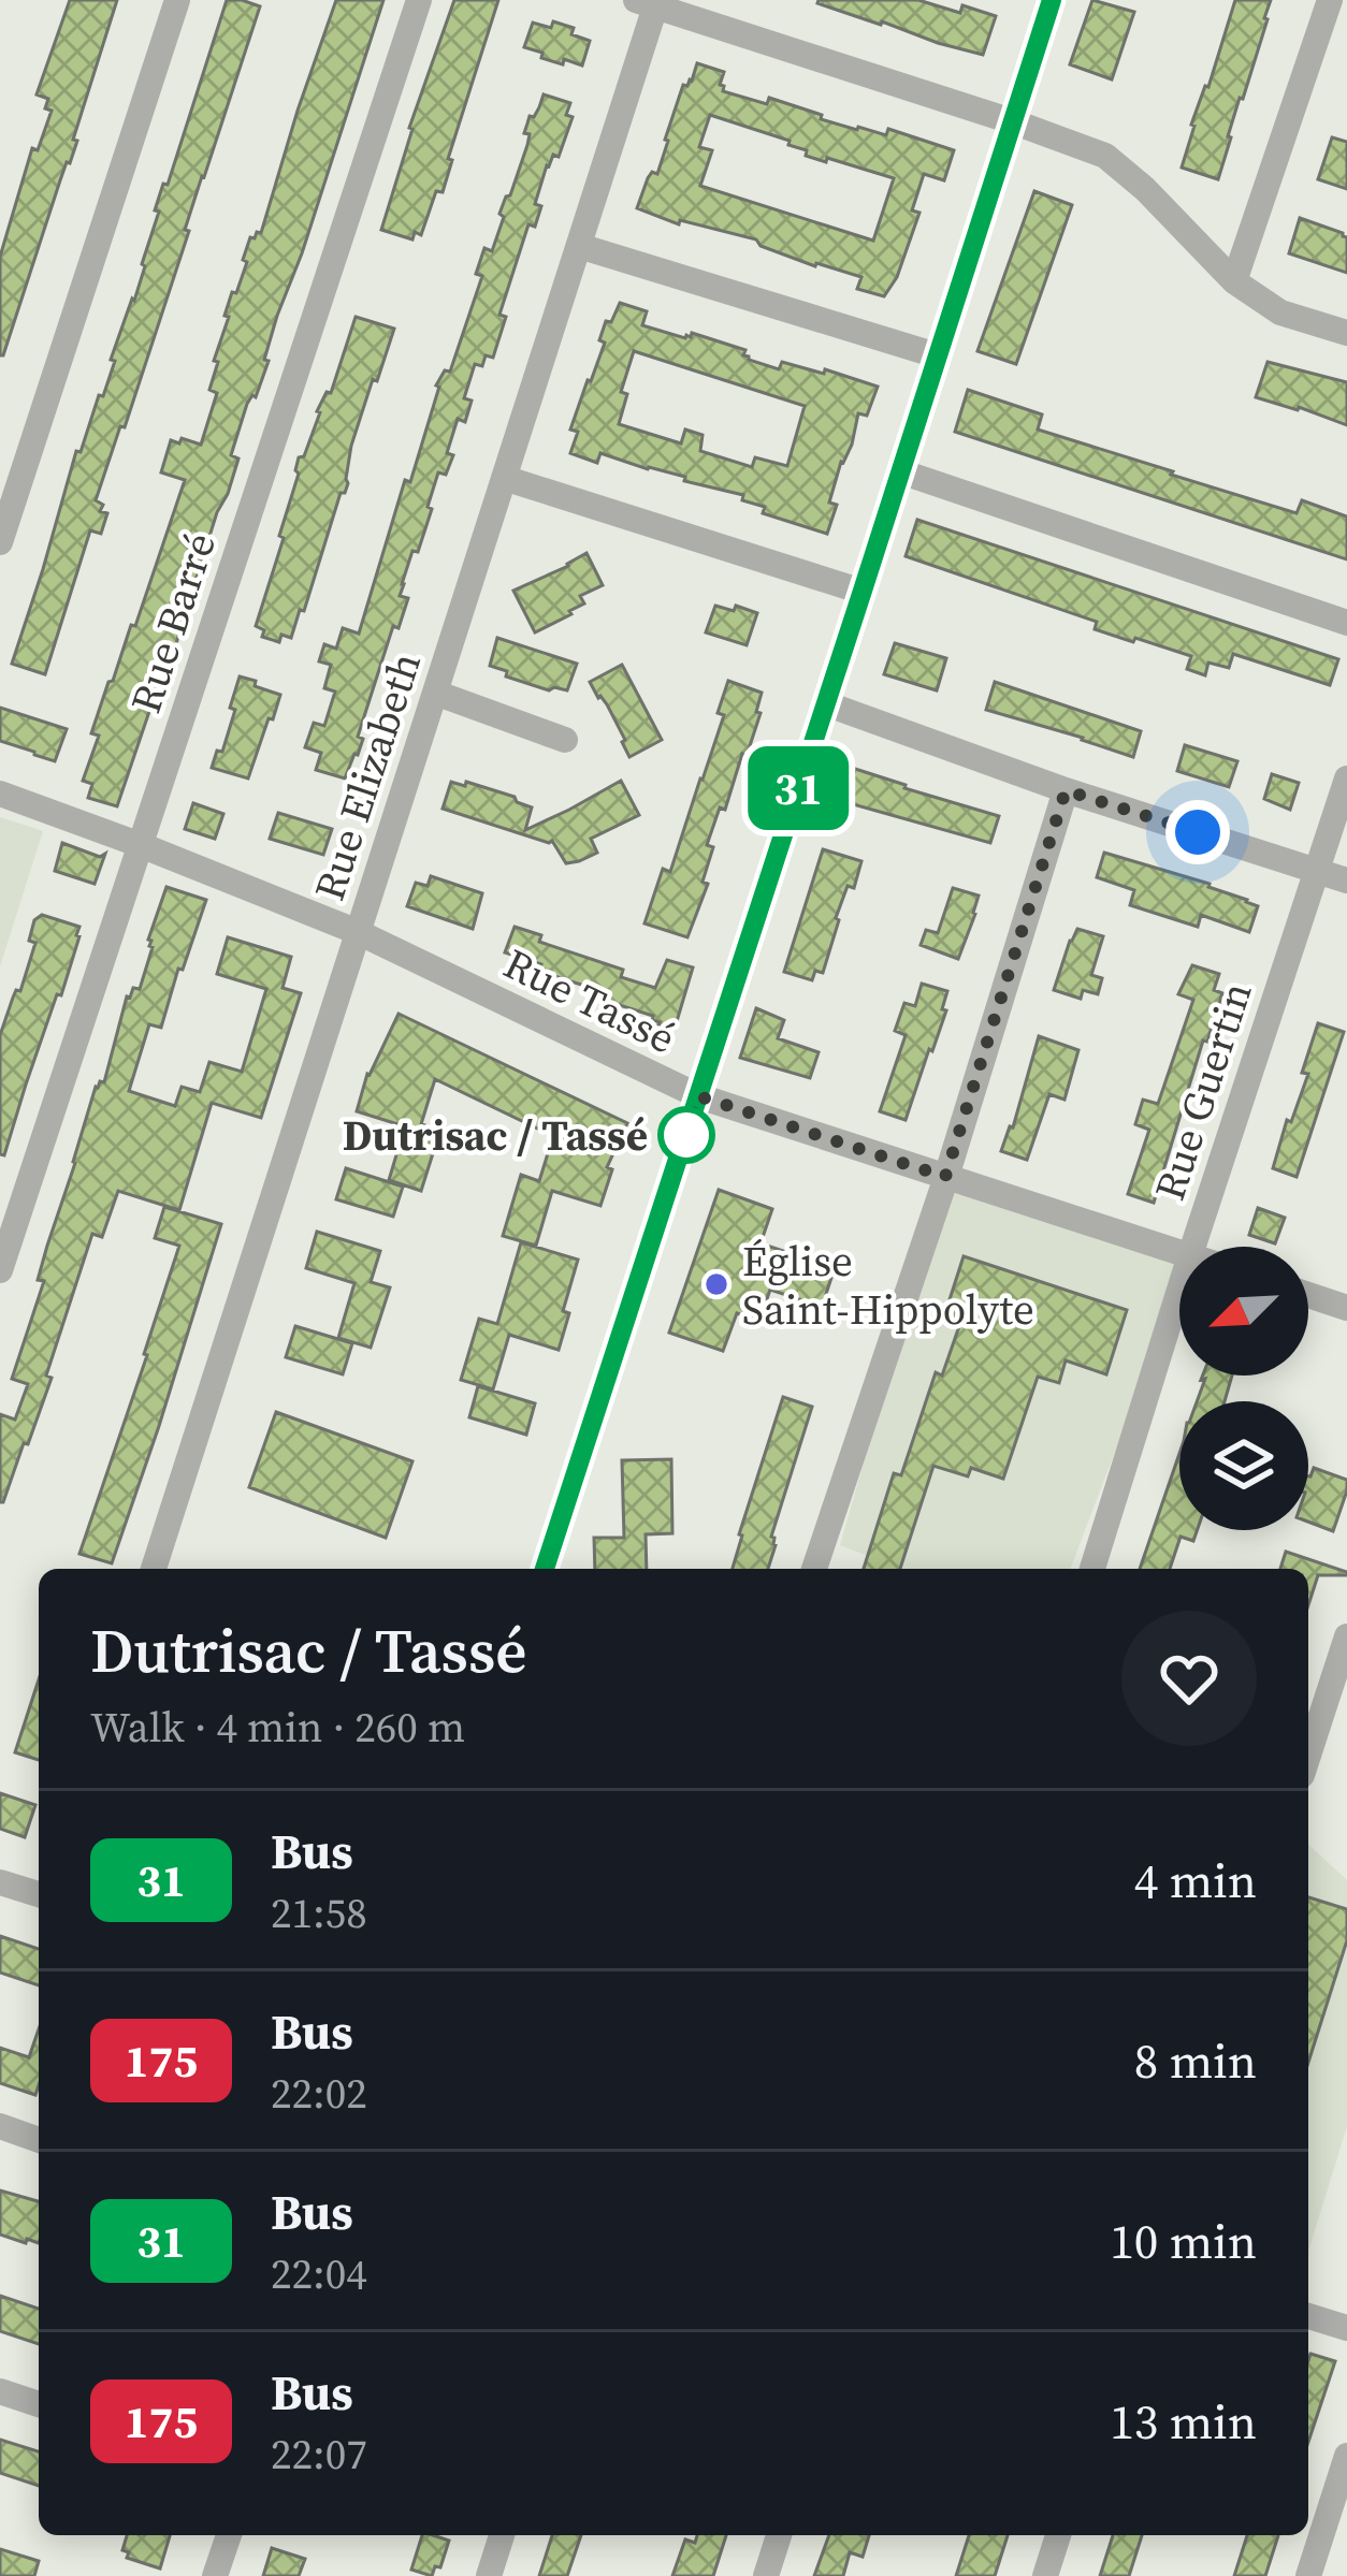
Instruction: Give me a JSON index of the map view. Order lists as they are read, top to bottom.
{
  "streets": {
    "street": [
      "Rue Barré",
      "Rue Elizabeth",
      "Rue Tassé",
      "Rue Guertin"
    ]
  },
  "crossings": [
    ["Rue Barré", "Rue Tassé"],
    ["Rue Elizabeth", "Rue Tassé"]
  ],
  "places": ["Dutrisac / Tassé", "Église Saint-Hippolyte"],
  "lines": ["bus line 31"],
  "north": "bottom left",
  "page": {
    "on_map": "31",
    "heading": ["Dutrisac / Tassé", "Walk · 4 min · 260 m"],
    "list": [
      {
        "mark": "31",
        "name": "Bus",
        "note": "21:58",
        "value": "4 min"
      },
      {
        "mark": "175",
        "name": "Bus",
        "note": "22:02",
        "value": "8 min"
      },
      {
        "mark": "31",
        "name": "Bus",
        "note": "22:04",
        "value": "10 min"
      },
      {
        "mark": "175",
        "name": "Bus",
        "note": "22:07",
        "value": "13 min"
      }
    ]
  }
}
